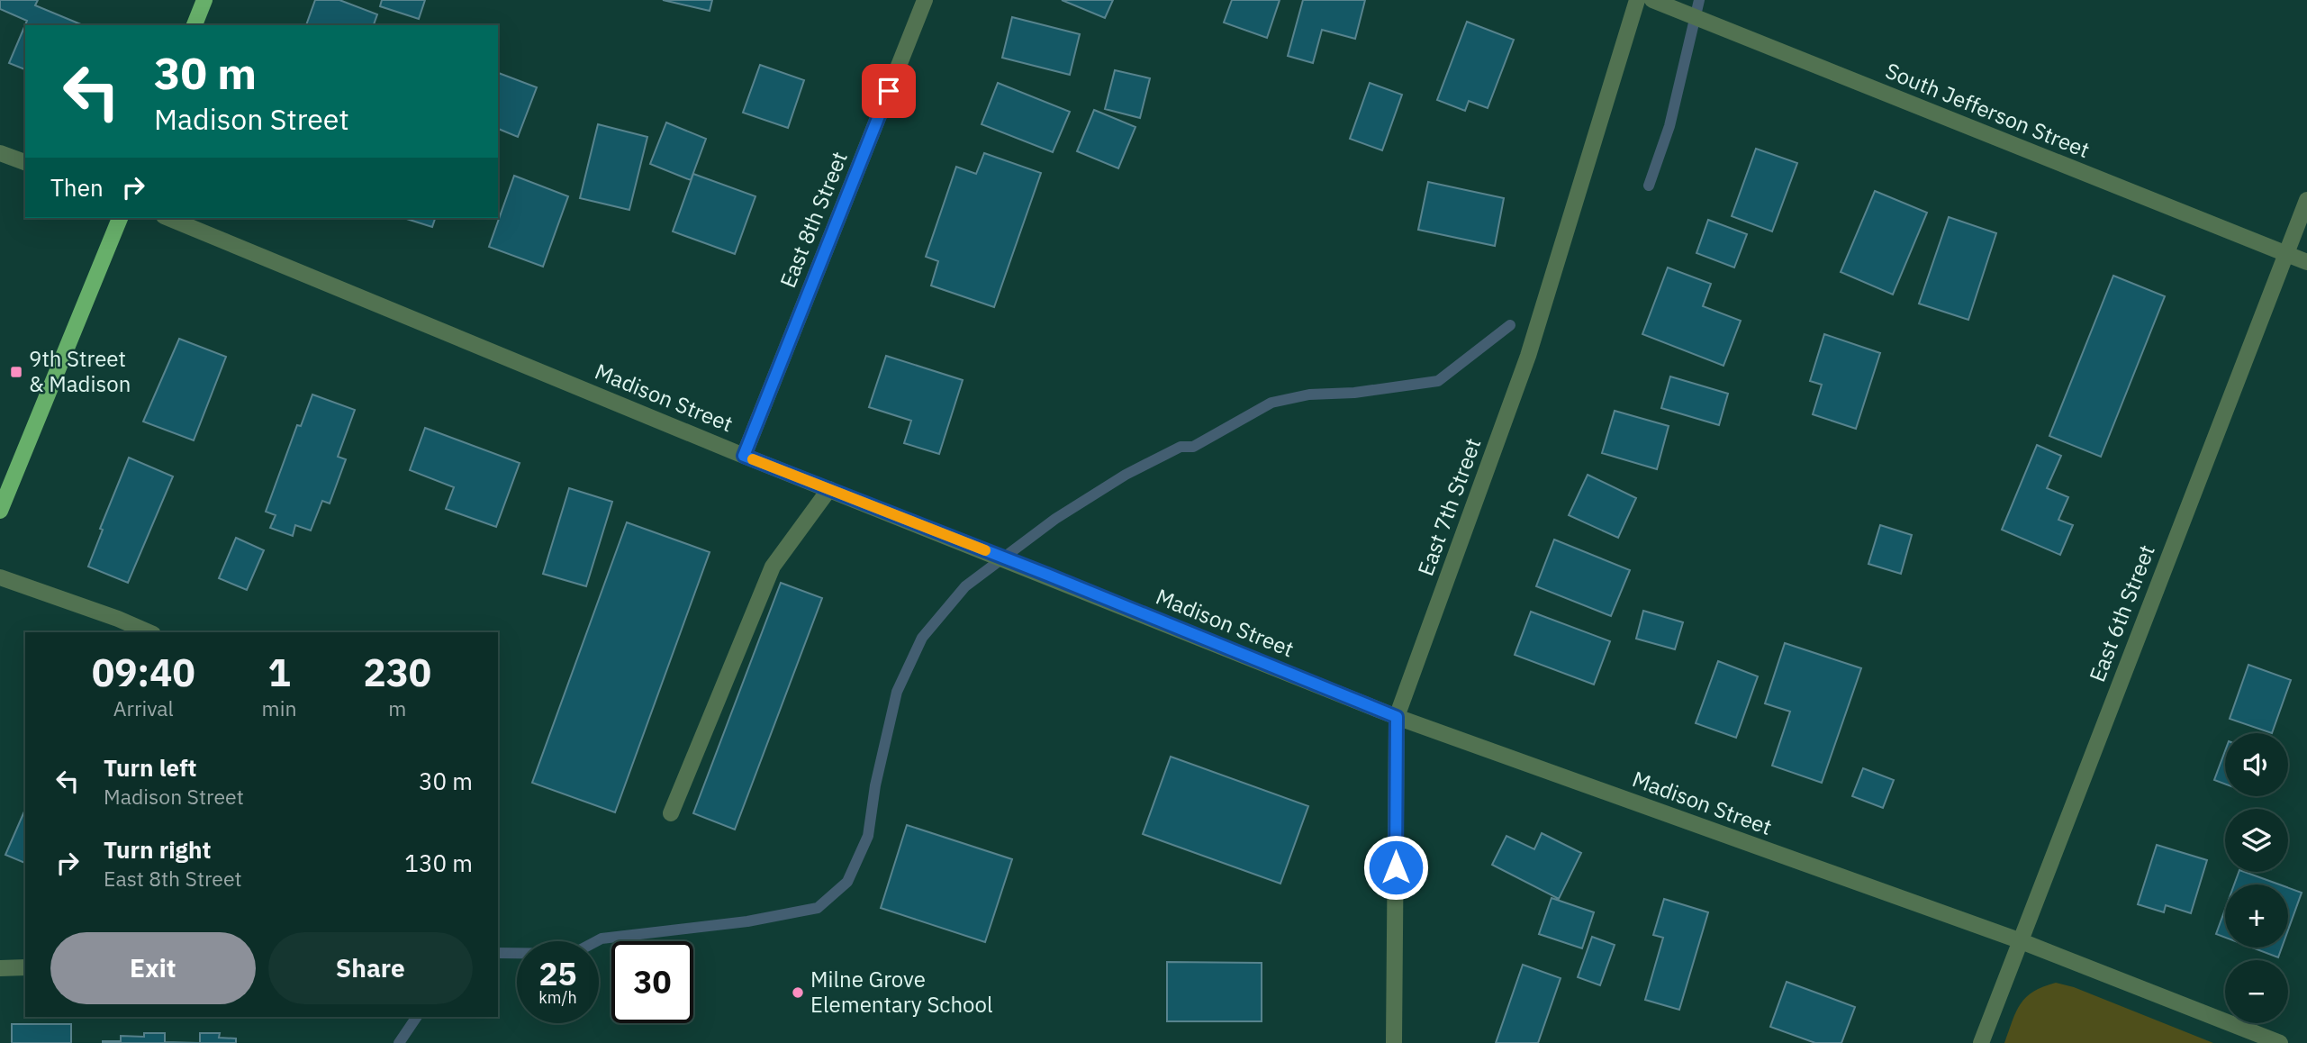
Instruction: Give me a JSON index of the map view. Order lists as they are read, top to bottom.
{
  "streets": {
    "street": [
      "South Jefferson Street",
      "East 8th Street",
      "Madison Street",
      "East 7th Street",
      "East 6th Street"
    ]
  },
  "crossings": [
    ["South Jefferson Street", "East 6th Street"],
    ["East 8th Street", "Madison Street"],
    ["Madison Street", "East 7th Street"],
    ["Madison Street", "East 6th Street"]
  ],
  "places": {
    "transit": ["9th Street & Madison"],
    "other": ["Milne Grove Elementary School"]
  },
  "page": {
    "turn": ["30 m", "Madison Street"],
    "then": "Then",
    "eta": [
      "09:40",
      "Arrival",
      "1",
      "min",
      "230",
      "m"
    ],
    "map_buttons": ["+", "−"],
    "list": [
      {
        "name": "Turn left",
        "note": "Madison Street",
        "value": "30 m"
      },
      {
        "name": "Turn right",
        "note": "East 8th Street",
        "value": "130 m"
      }
    ],
    "buttons": ["Exit", "Share"],
    "speed": "25 km/h",
    "limit": "30"
  }
}
